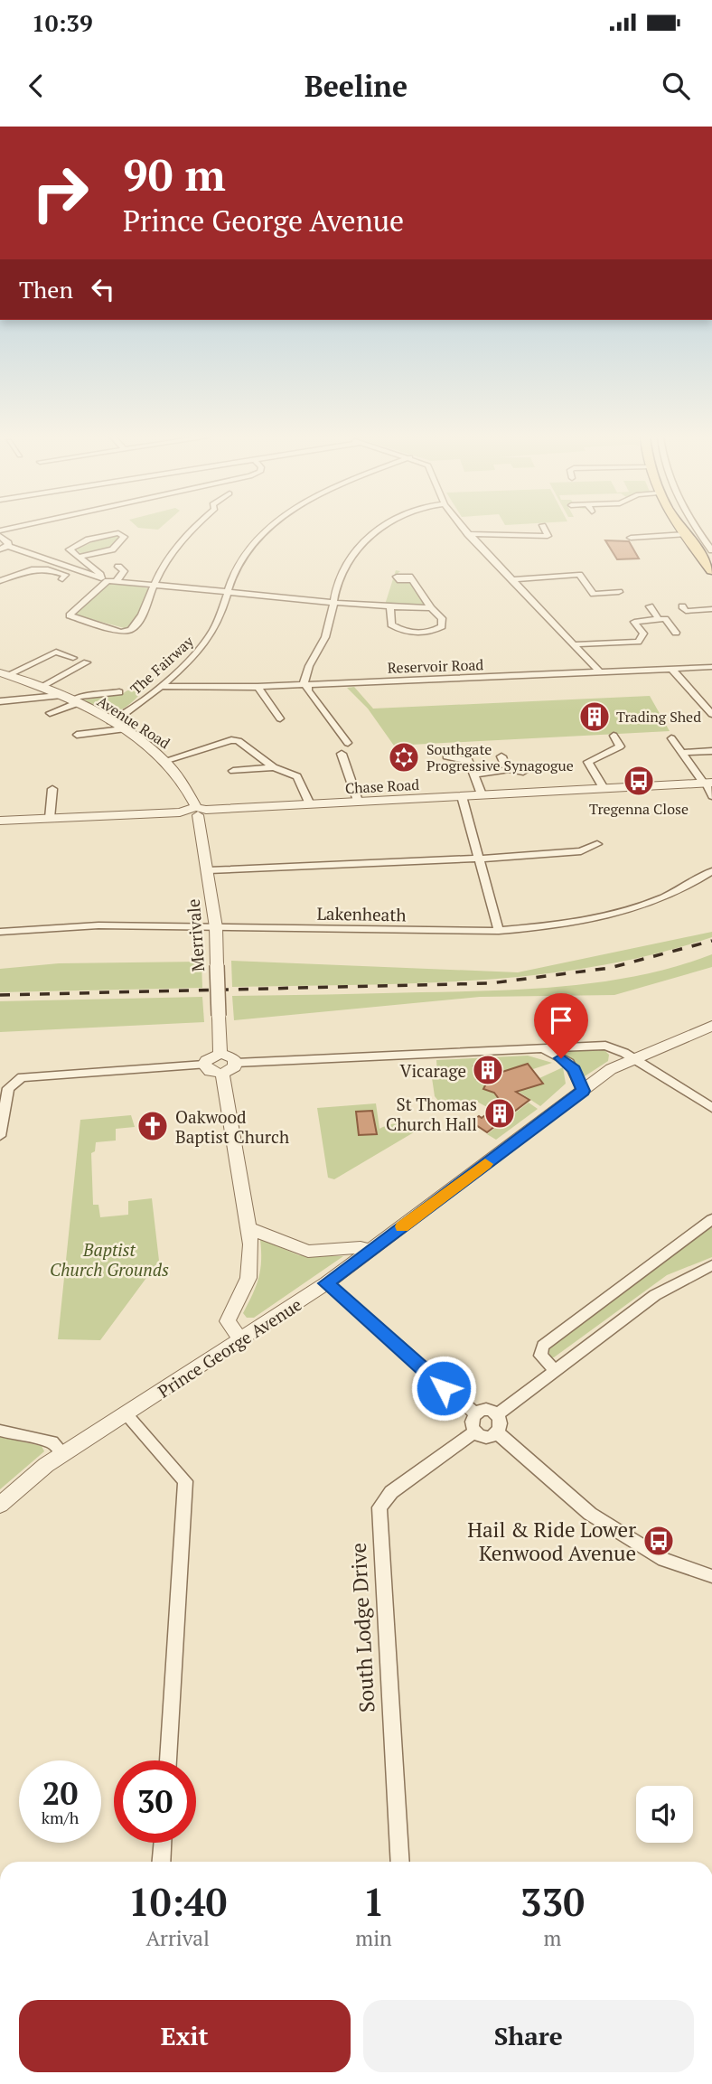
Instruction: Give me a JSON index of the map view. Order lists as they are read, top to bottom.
{
  "streets": {
    "street": [
      "The Fairway",
      "Reservoir Road",
      "Avenue Road",
      "Chase Road",
      "Lakenheath",
      "Merrivale",
      "Prince George Avenue",
      "South Lodge Drive"
    ]
  },
  "crossings": [
    ["The Fairway", "Reservoir Road"],
    ["The Fairway", "Avenue Road"],
    ["Avenue Road", "Chase Road"],
    ["Avenue Road", "Merrivale"],
    ["Chase Road", "Merrivale"],
    ["Lakenheath", "Merrivale"]
  ],
  "parks": ["Baptist Church Grounds"],
  "places": {
    "building": ["Trading Shed", "Vicarage", "St Thomas Church Hall"],
    "synagogue": ["Southgate Progressive Synagogue"],
    "bus stop": ["Tregenna Close", "Hail & Ride Lower Kenwood Avenue"],
    "church": ["Oakwood Baptist Church"]
  },
  "page": {
    "status": "10:39",
    "header": "Beeline",
    "turn": ["90 m", "Prince George Avenue"],
    "then": "Then",
    "speed": "20 km/h",
    "limit": "30",
    "eta": [
      "10:40",
      "Arrival",
      "1",
      "min",
      "330",
      "m"
    ],
    "buttons": ["Exit", "Share"]
  }
}
